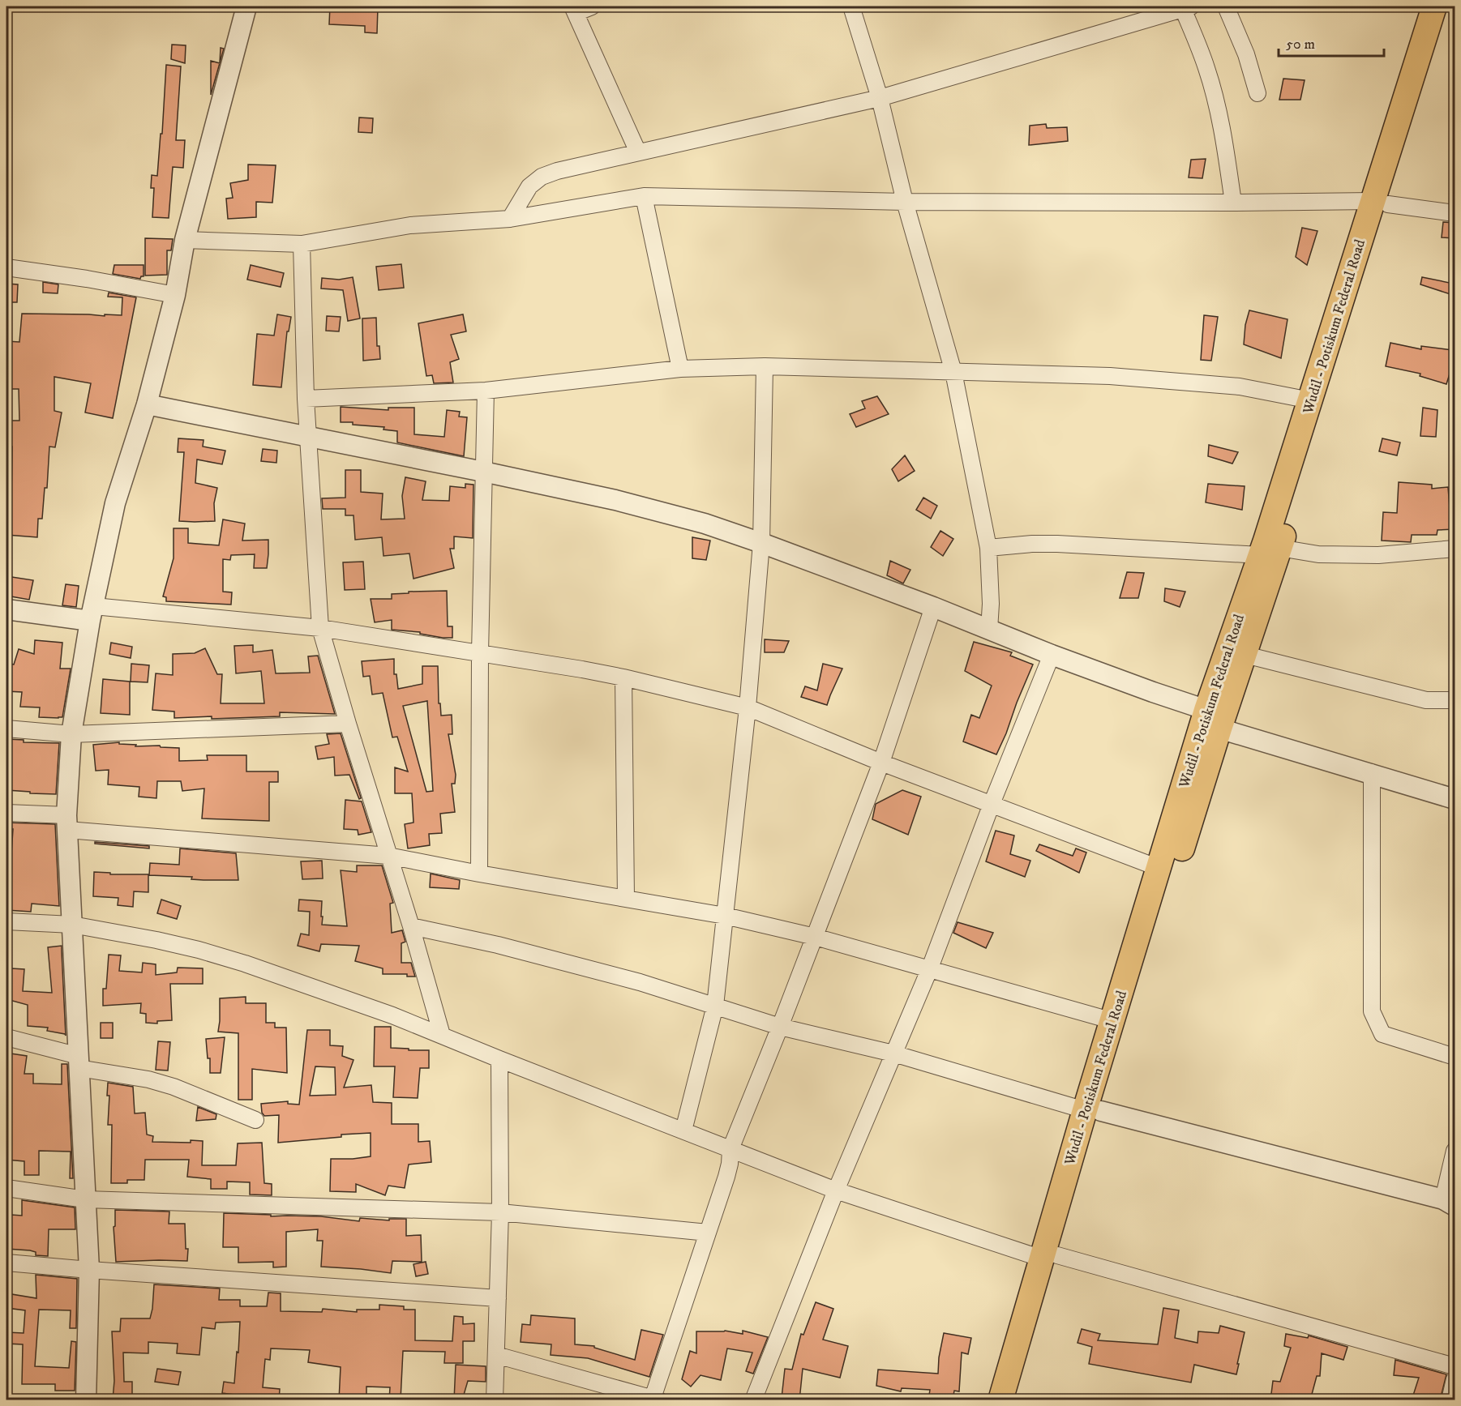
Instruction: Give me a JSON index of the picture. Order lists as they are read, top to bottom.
{
  "streets": {
    "main road": ["Wudil - Potiskum Federal Road"]
  },
  "scale_bar": "50 m"
}
